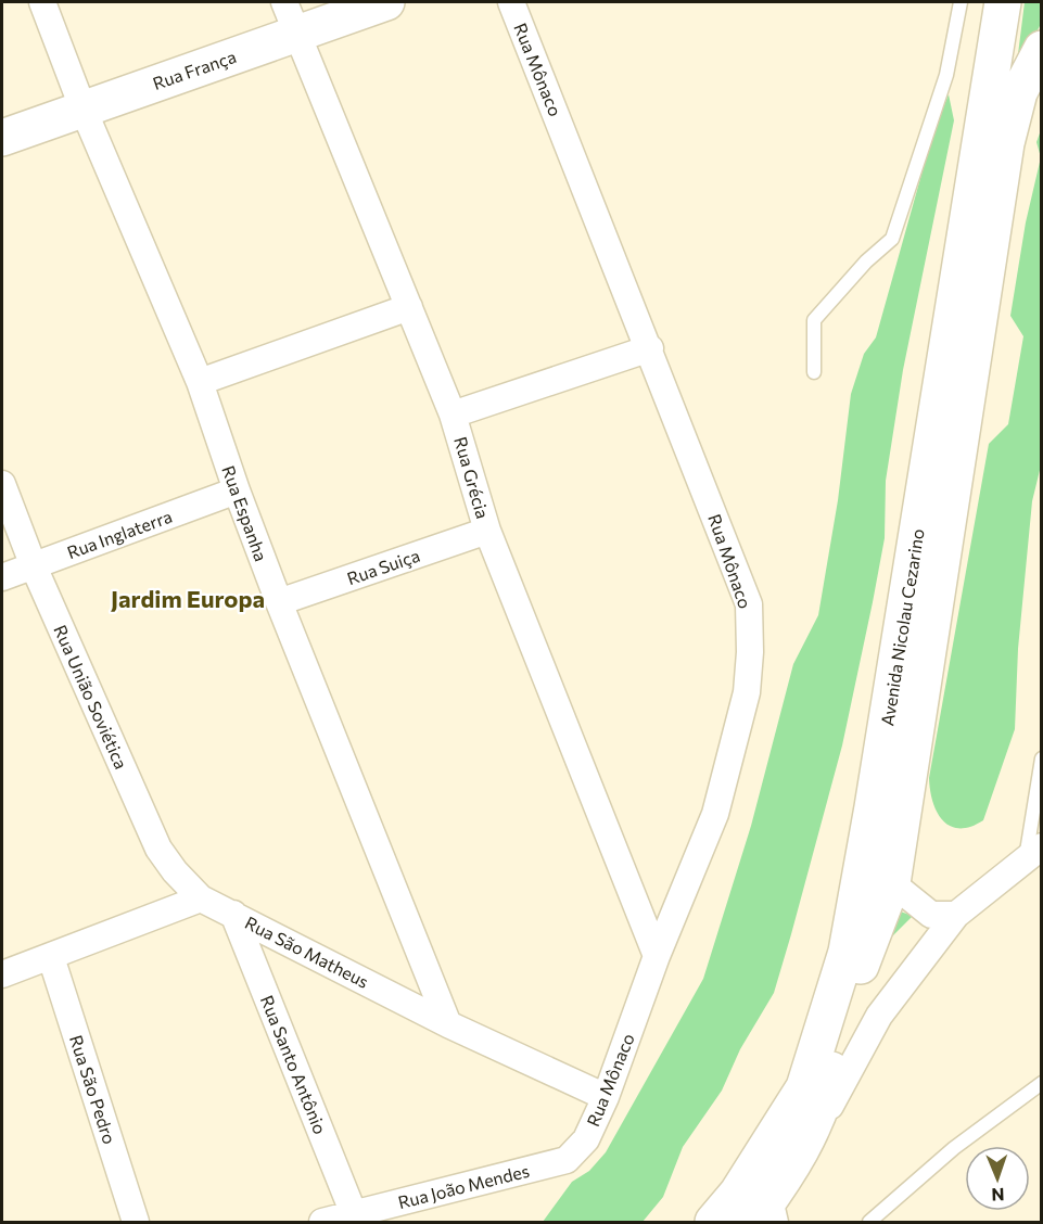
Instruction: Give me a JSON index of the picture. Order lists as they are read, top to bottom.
{
  "streets": {
    "main road": ["Rua França", "Avenida Nicolau Cezarino"],
    "street": [
      "Rua Mônaco",
      "Rua Grécia",
      "Rua Espanha",
      "Rua Inglaterra",
      "Rua Suiça",
      "Rua União Soviética",
      "Rua São Matheus",
      "Rua Santo Antônio",
      "Rua São Pedro",
      "Rua João Mendes"
    ]
  },
  "crossings": [
    ["Rua França", "Rua Grécia"],
    ["Rua França", "Rua Espanha"],
    ["Rua Mônaco", "Rua Grécia"],
    ["Rua Mônaco", "Rua São Matheus"],
    ["Rua Mônaco", "Rua João Mendes"],
    ["Rua Grécia", "Rua Suiça"],
    ["Rua Espanha", "Rua Inglaterra"],
    ["Rua Espanha", "Rua Suiça"],
    ["Rua Espanha", "Rua São Matheus"],
    ["Rua Inglaterra", "Rua União Soviética"],
    ["Rua União Soviética", "Rua São Matheus"],
    ["Rua São Matheus", "Rua Santo Antônio"],
    ["Rua Santo Antônio", "Rua João Mendes"]
  ],
  "districts": ["Jardim Europa"],
  "north": "bottom"
}
